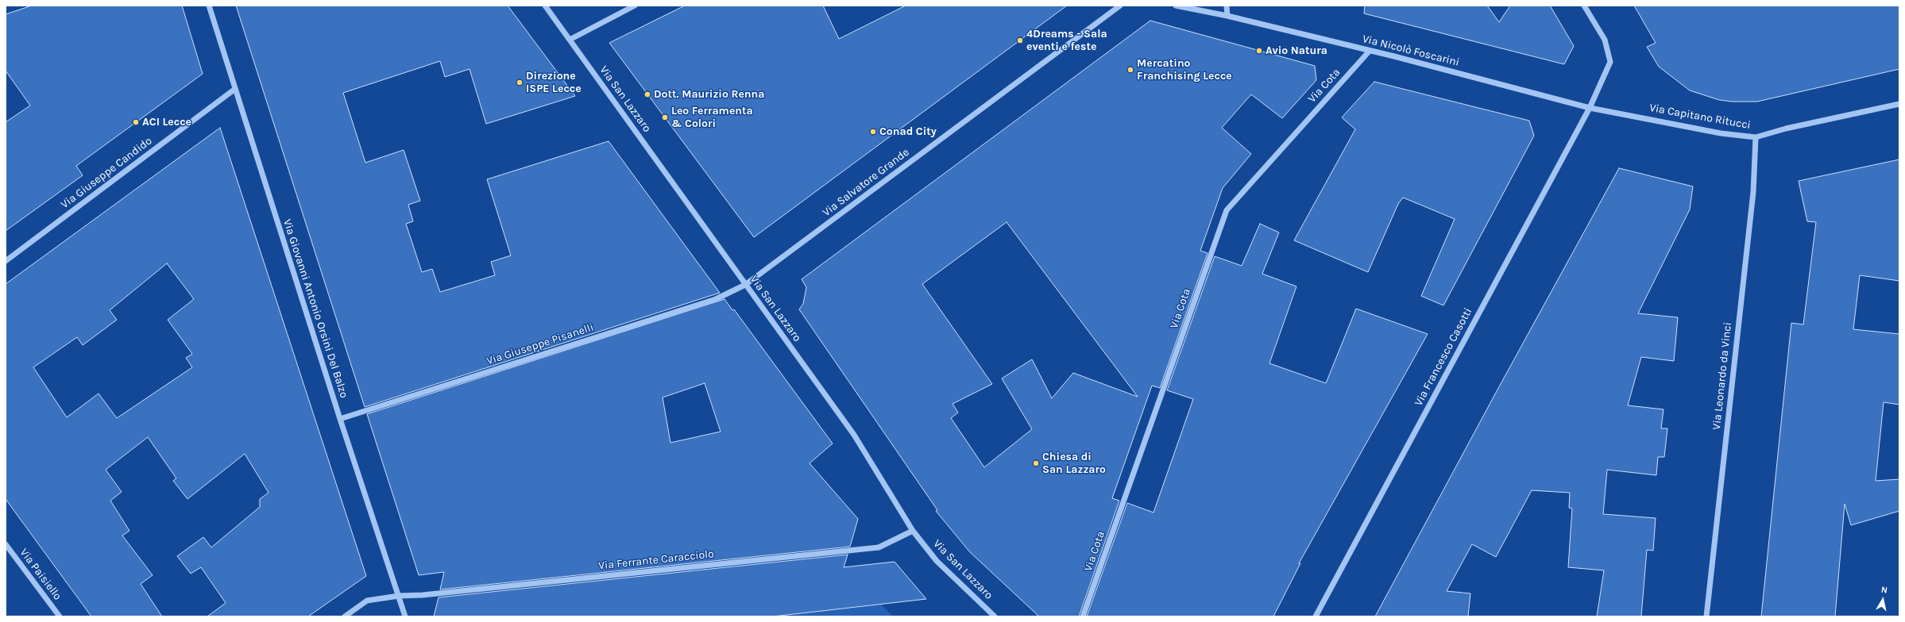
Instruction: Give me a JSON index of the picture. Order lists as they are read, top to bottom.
{
  "streets": {
    "street": [
      "Via Nicolò Foscarini",
      "Via Cota",
      "Via San Lazzaro",
      "Via Capitano Ritucci",
      "Via Giuseppe Candido",
      "Via Salvatore Grande",
      "Via Giovanni Antonio Orsini Del Balzo",
      "Via Giuseppe Pisanelli",
      "Via Francesco Casotti",
      "Via Leonardo da Vinci",
      "Via Ferrante Caracciolo",
      "Via Paisiello"
    ]
  },
  "crossings": [
    ["Via Nicolò Foscarini", "Via Cota"],
    ["Via Nicolò Foscarini", "Via Capitano Ritucci"],
    ["Via Nicolò Foscarini", "Via Francesco Casotti"],
    ["Via San Lazzaro", "Via Salvatore Grande"],
    ["Via San Lazzaro", "Via Giuseppe Pisanelli"],
    ["Via San Lazzaro", "Via Ferrante Caracciolo"],
    ["Via Capitano Ritucci", "Via Francesco Casotti"],
    ["Via Capitano Ritucci", "Via Leonardo da Vinci"],
    ["Via Giuseppe Candido", "Via Giovanni Antonio Orsini Del Balzo"],
    ["Via Salvatore Grande", "Via Giuseppe Pisanelli"],
    ["Via Giovanni Antonio Orsini Del Balzo", "Via Giuseppe Pisanelli"],
    ["Via Giovanni Antonio Orsini Del Balzo", "Via Ferrante Caracciolo"]
  ],
  "places": [
    "4Dreams - Sala eventi e feste",
    "Avio Natura",
    "Mercatino Franchising Lecce",
    "Direzione ISPE Lecce",
    "Dott. Maurizio Renna",
    "Leo Ferramenta & Colori",
    "ACI Lecce",
    "Conad City",
    "Chiesa di San Lazzaro"
  ],
  "north": "top"
}
